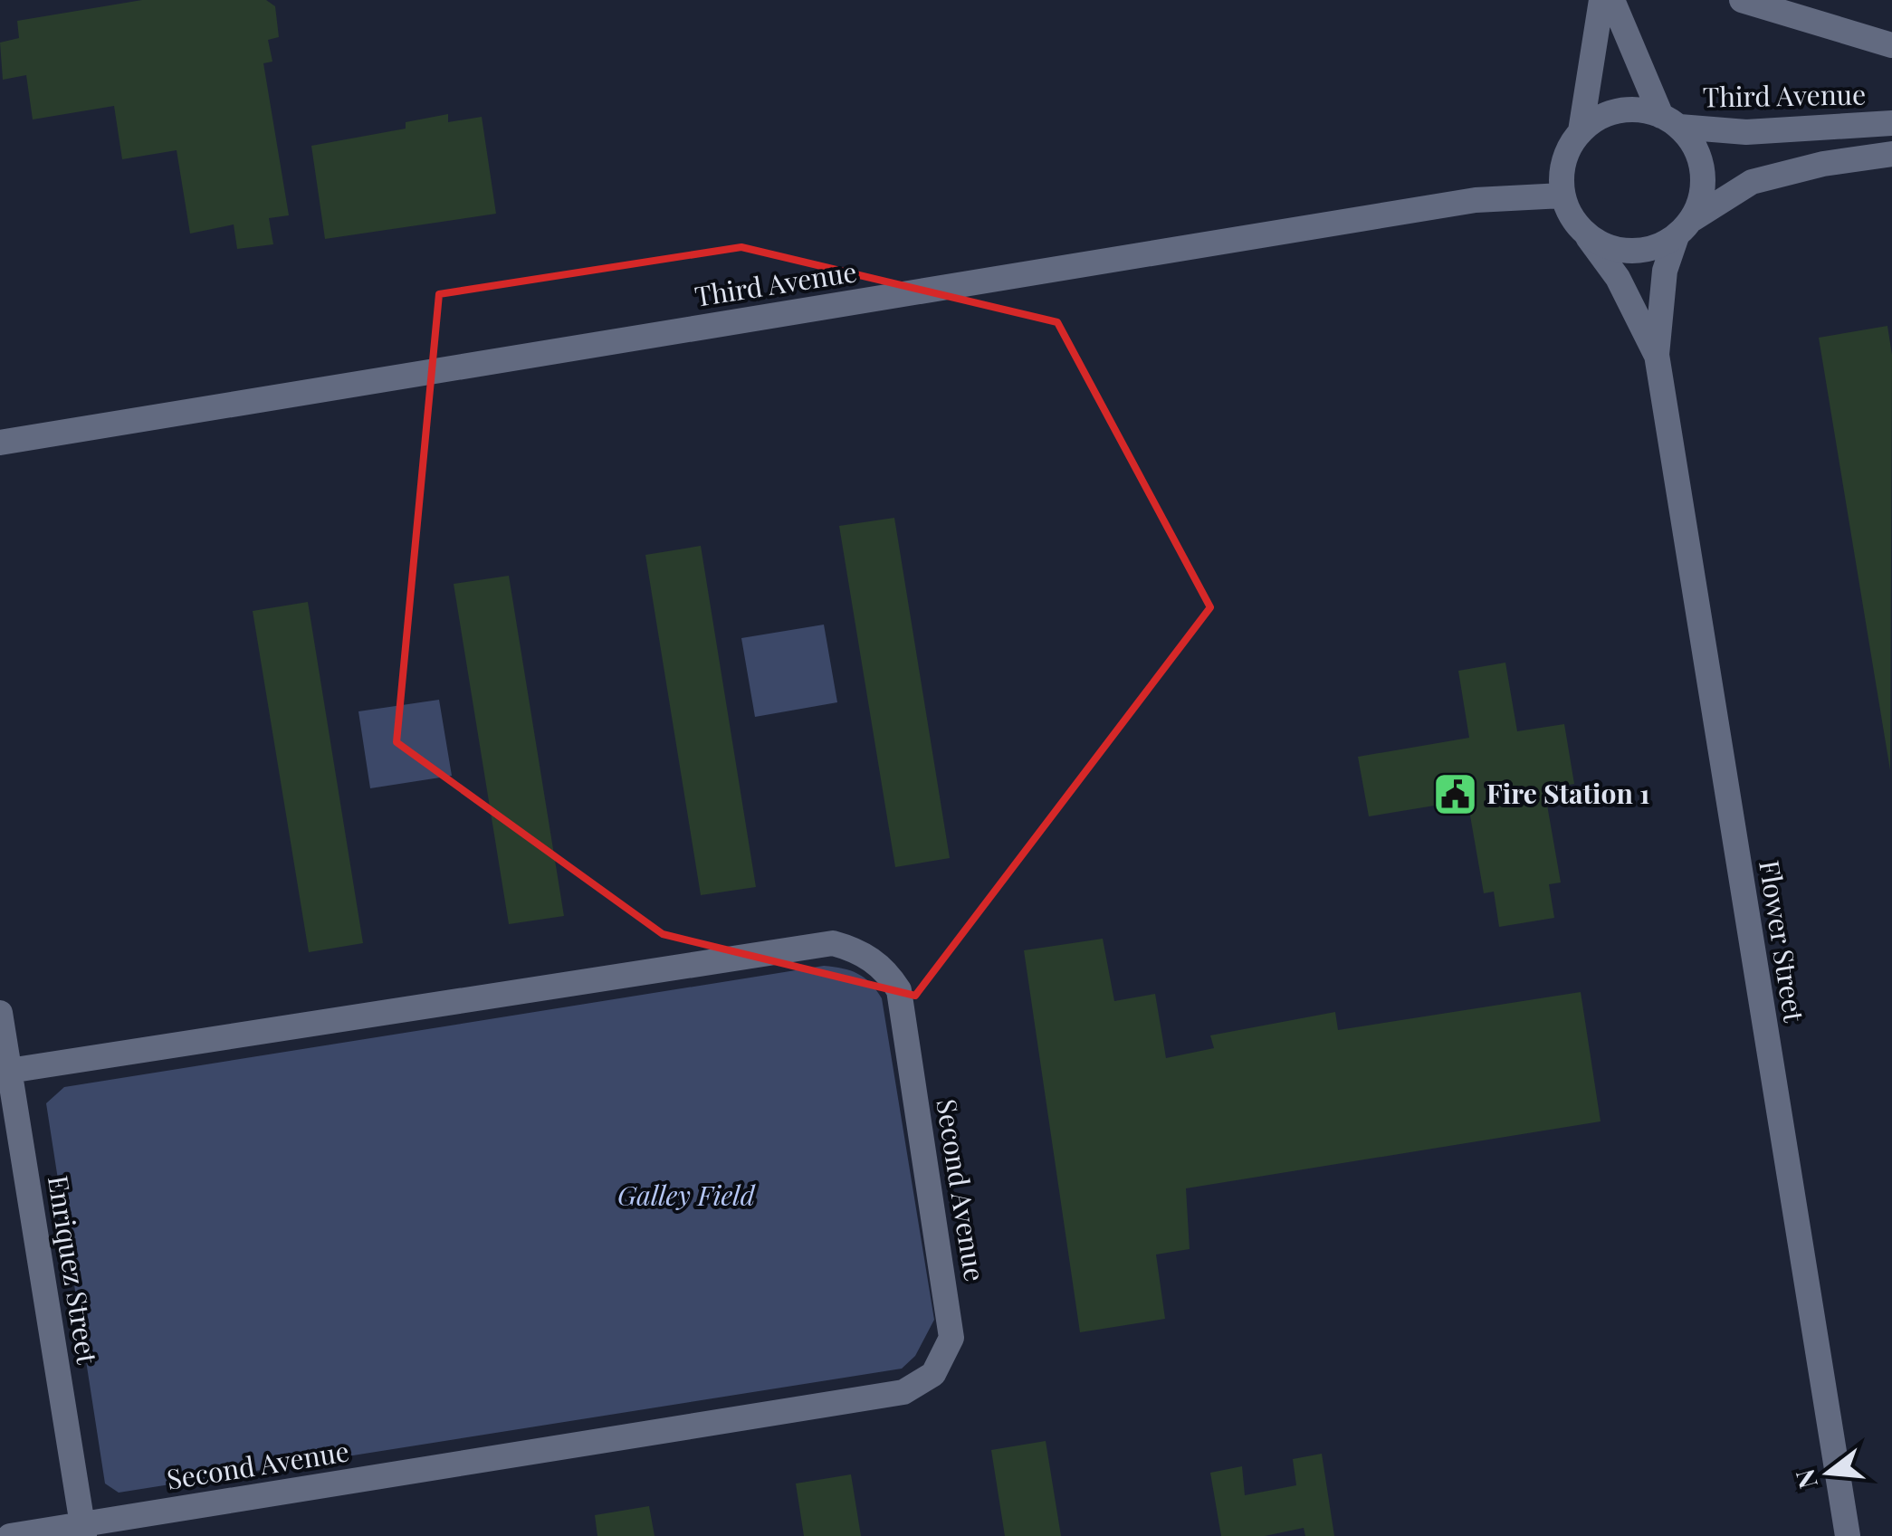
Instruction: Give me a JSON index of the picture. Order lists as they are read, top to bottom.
{
  "streets": {
    "street": [
      "Third Avenue",
      "Flower Street",
      "Second Avenue",
      "Enriquez Street"
    ]
  },
  "crossings": [
    ["Third Avenue", "Flower Street"],
    ["Second Avenue", "Enriquez Street"]
  ],
  "parks": ["Galley Field"],
  "places": {
    "public building": ["Fire Station 1"]
  },
  "north": "left"
}
